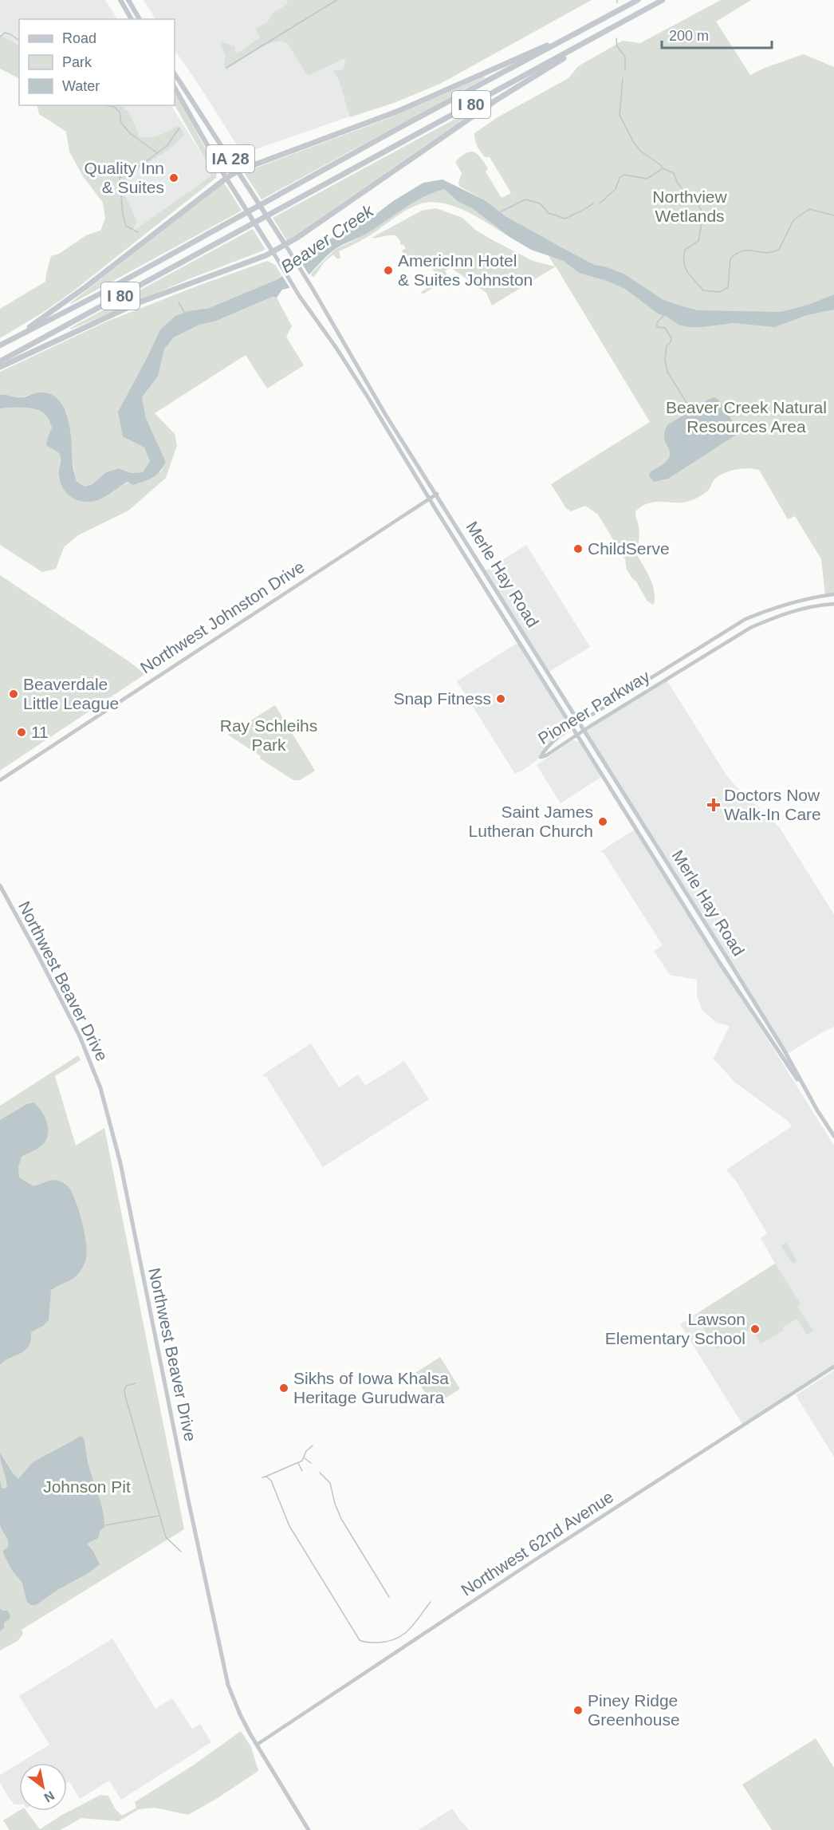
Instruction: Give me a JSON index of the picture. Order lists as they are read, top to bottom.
{
  "streets": {
    "highway": ["I 80"],
    "main road": ["IA 28", "Merle Hay Road", "Northwest Beaver Drive"],
    "street": ["Northwest Johnston Drive", "Pioneer Parkway", "Northwest 62nd Avenue"]
  },
  "crossings": [
    ["Merle Hay Road", "Northwest Johnston Drive"],
    ["Merle Hay Road", "Pioneer Parkway"],
    ["Northwest Beaver Drive", "Northwest 62nd Avenue"]
  ],
  "water": ["Beaver Creek"],
  "parks": [
    "Northview Wetlands",
    "Beaver Creek Natural Resources Area",
    "Ray Schleihs Park",
    "Johnson Pit"
  ],
  "places": {
    "other": [
      "Quality Inn & Suites",
      "AmericInn Hotel & Suites Johnston",
      "ChildServe",
      "Beaverdale Little League",
      "Snap Fitness",
      "11",
      "Saint James Lutheran Church",
      "Lawson Elementary School",
      "Sikhs of Iowa Khalsa Heritage Gurudwara",
      "Piney Ridge Greenhouse"
    ],
    "health": ["Doctors Now Walk-In Care"]
  },
  "legend": ["Road", "Park", "Water"],
  "scale_bar": "200 m",
  "north": "bottom right"
}
